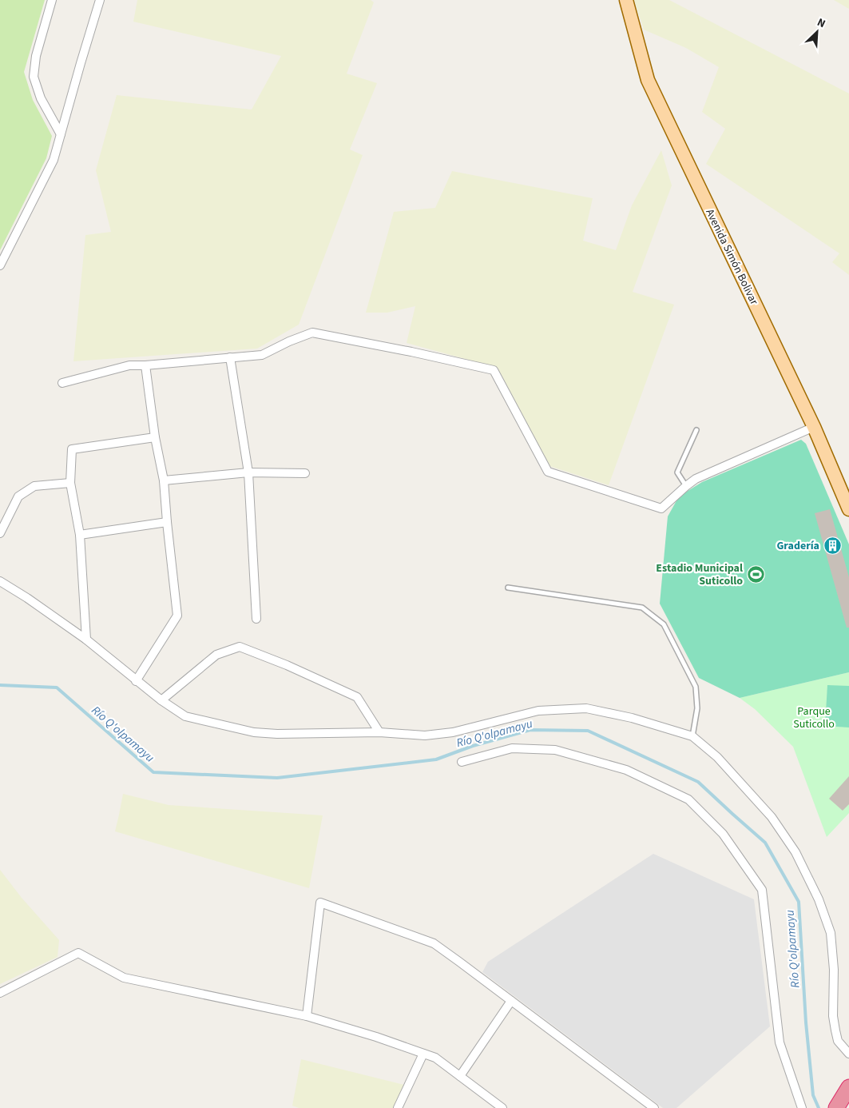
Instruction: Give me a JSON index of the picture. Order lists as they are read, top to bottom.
{
  "streets": {
    "main road": ["Avenida Simón Bolivar"]
  },
  "water": ["Río Q'olpamayu"],
  "parks": ["Parque Suticollo"],
  "places": {
    "building": ["Gradería"],
    "sports": ["Estadio Municipal Suticollo"]
  },
  "north": "top right"
}
